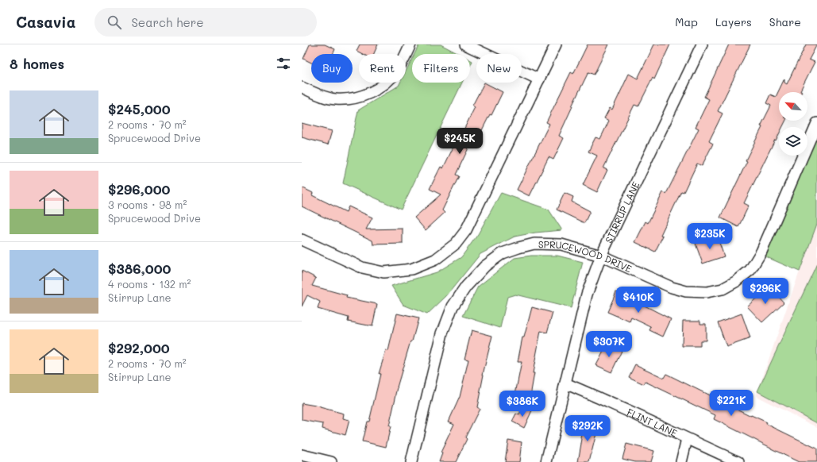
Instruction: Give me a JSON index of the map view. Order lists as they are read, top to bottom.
{
  "streets": {
    "street": ["STIRRUP LANE", "SPRUCEWOOD DRIVE", "FLINT LANE"]
  },
  "crossings": [
    ["STIRRUP LANE", "SPRUCEWOOD DRIVE"],
    ["STIRRUP LANE", "FLINT LANE"]
  ],
  "north": "top left",
  "page": {
    "header": "Casavia",
    "search": "Search here",
    "nav": ["Map", "Layers", "Share"],
    "heading": "8 homes",
    "chip": [
      "Buy",
      "Rent",
      "Filters",
      "New"
    ],
    "list": [
      {
        "name": "$245,000",
        "note": "2 rooms · 70 m² · Sprucewood Drive"
      },
      {
        "name": "$296,000",
        "note": "3 rooms · 98 m² · Sprucewood Drive"
      },
      {
        "name": "$386,000",
        "note": "4 rooms · 132 m² · Stirrup Lane"
      },
      {
        "name": "$292,000",
        "note": "2 rooms · 70 m² · Stirrup Lane"
      }
    ],
    "price": [
      "$245K",
      "$235K",
      "$296K",
      "$410K",
      "$307K",
      "$221K",
      "$386K",
      "$292K"
    ]
  }
}
